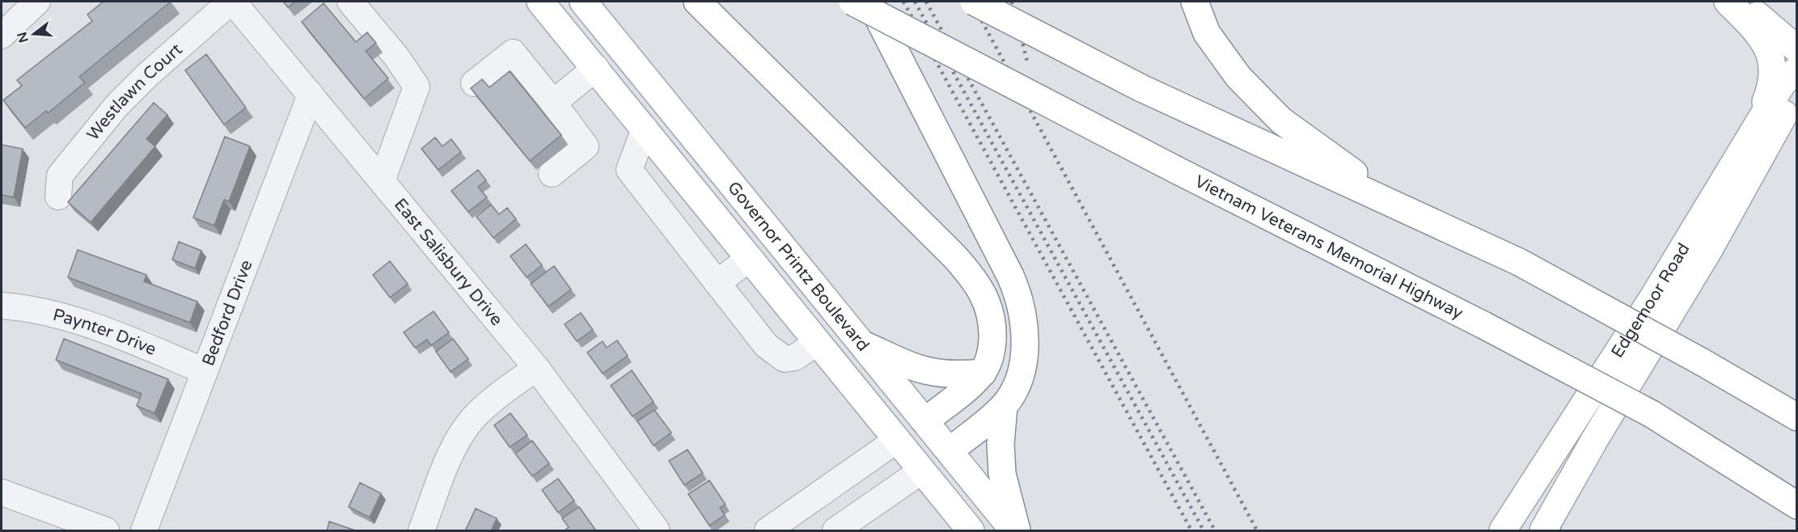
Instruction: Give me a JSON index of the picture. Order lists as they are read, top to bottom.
{
  "streets": {
    "main road": ["Vietnam Veterans Memorial Highway", "Governor Printz Boulevard", "Edgemoor Road"],
    "street": [
      "Westlawn Court",
      "East Salisbury Drive",
      "Bedford Drive",
      "Paynter Drive"
    ]
  },
  "crossings": [
    ["Westlawn Court", "East Salisbury Drive"],
    ["East Salisbury Drive", "Bedford Drive"],
    ["Bedford Drive", "Paynter Drive"]
  ],
  "north": "left"
}
